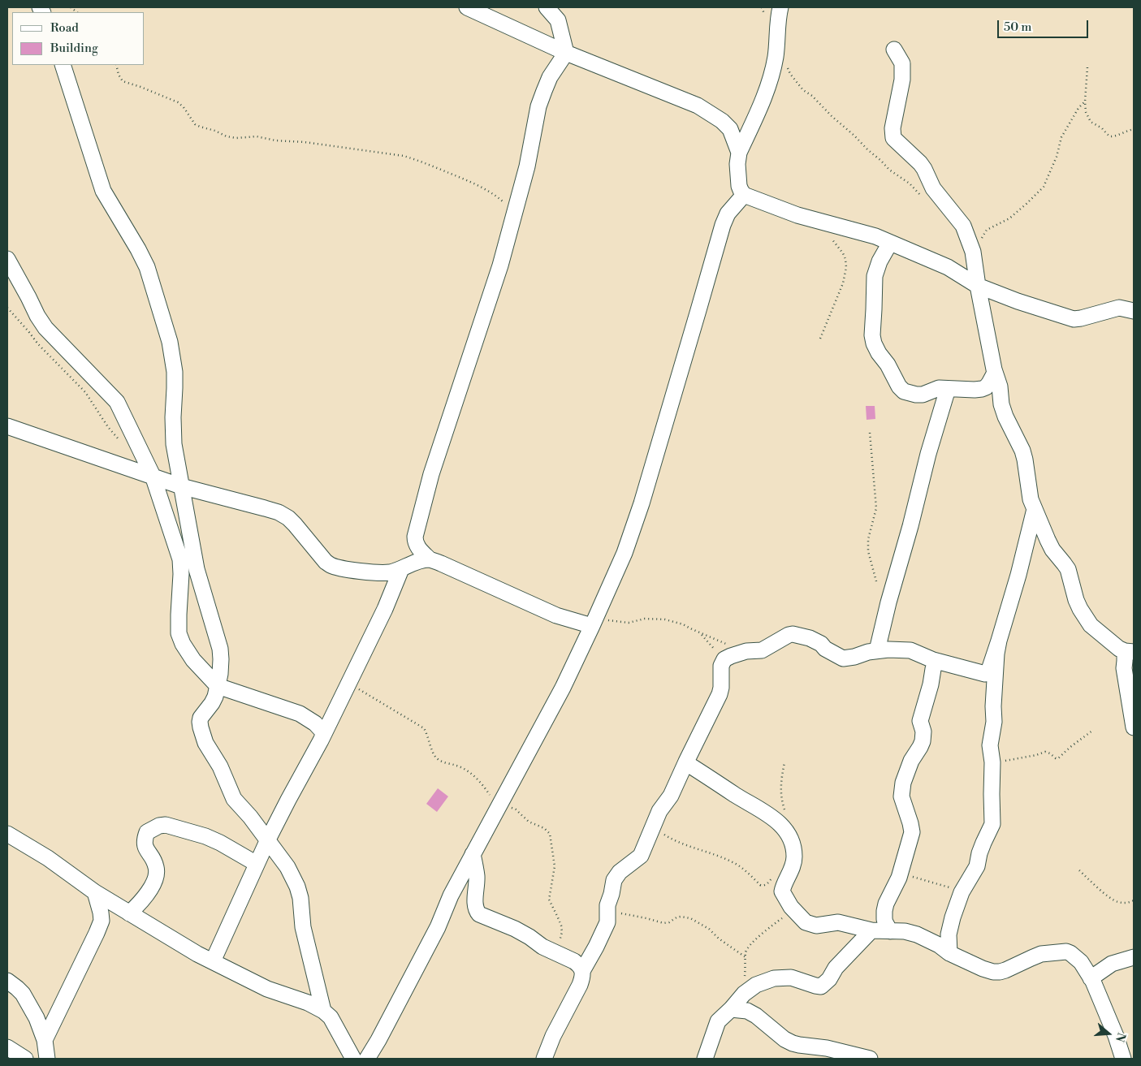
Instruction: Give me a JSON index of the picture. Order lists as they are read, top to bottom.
{
  "legend": ["Road", "Building"],
  "scale_bar": "50 m",
  "north": "right"
}
